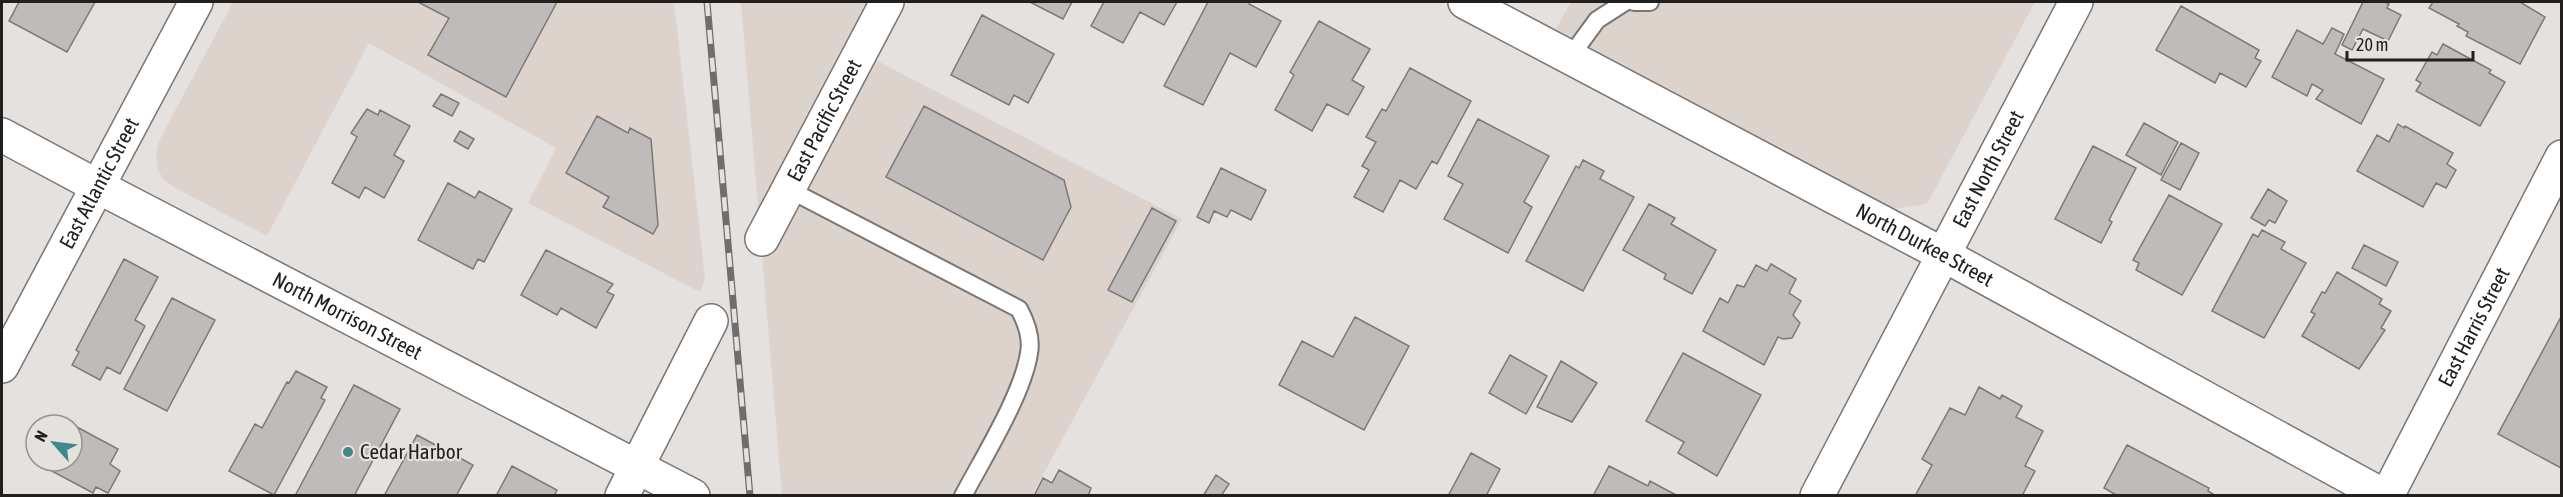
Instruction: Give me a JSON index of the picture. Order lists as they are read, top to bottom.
{
  "streets": {
    "street": [
      "East Pacific Street",
      "East North Street",
      "East Atlantic Street",
      "North Durkee Street",
      "North Morrison Street",
      "East Harris Street"
    ]
  },
  "crossings": [
    ["East North Street", "North Durkee Street"],
    ["East Atlantic Street", "North Morrison Street"],
    ["North Durkee Street", "East Harris Street"]
  ],
  "places": ["Cedar Harbor"],
  "scale_bar": "20 m",
  "north": "top left"
}
